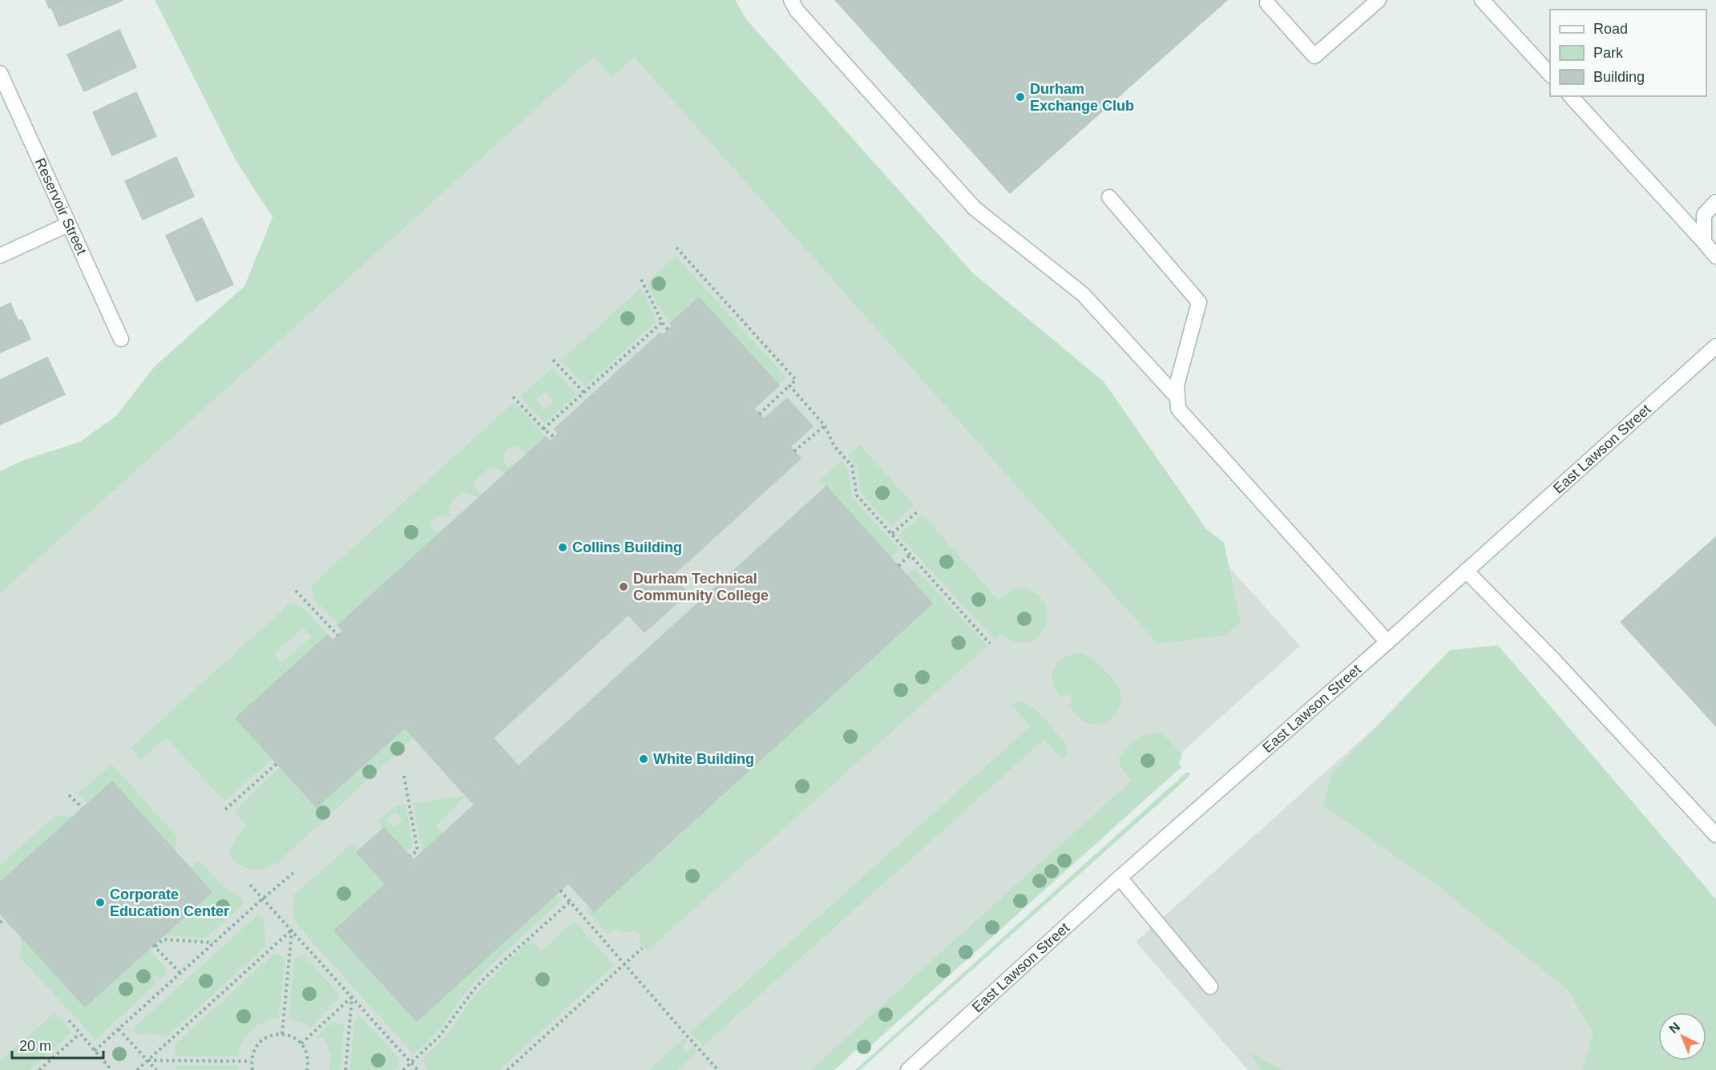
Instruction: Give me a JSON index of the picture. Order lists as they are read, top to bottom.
{
  "streets": {
    "street": ["Reservoir Street", "East Lawson Street"]
  },
  "places": [
    "Durham Exchange Club",
    "Collins Building",
    "Durham Technical Community College",
    "White Building",
    "Corporate Education Center"
  ],
  "legend": ["Road", "Park", "Building"],
  "scale_bar": "20 m",
  "north": "top left"
}
